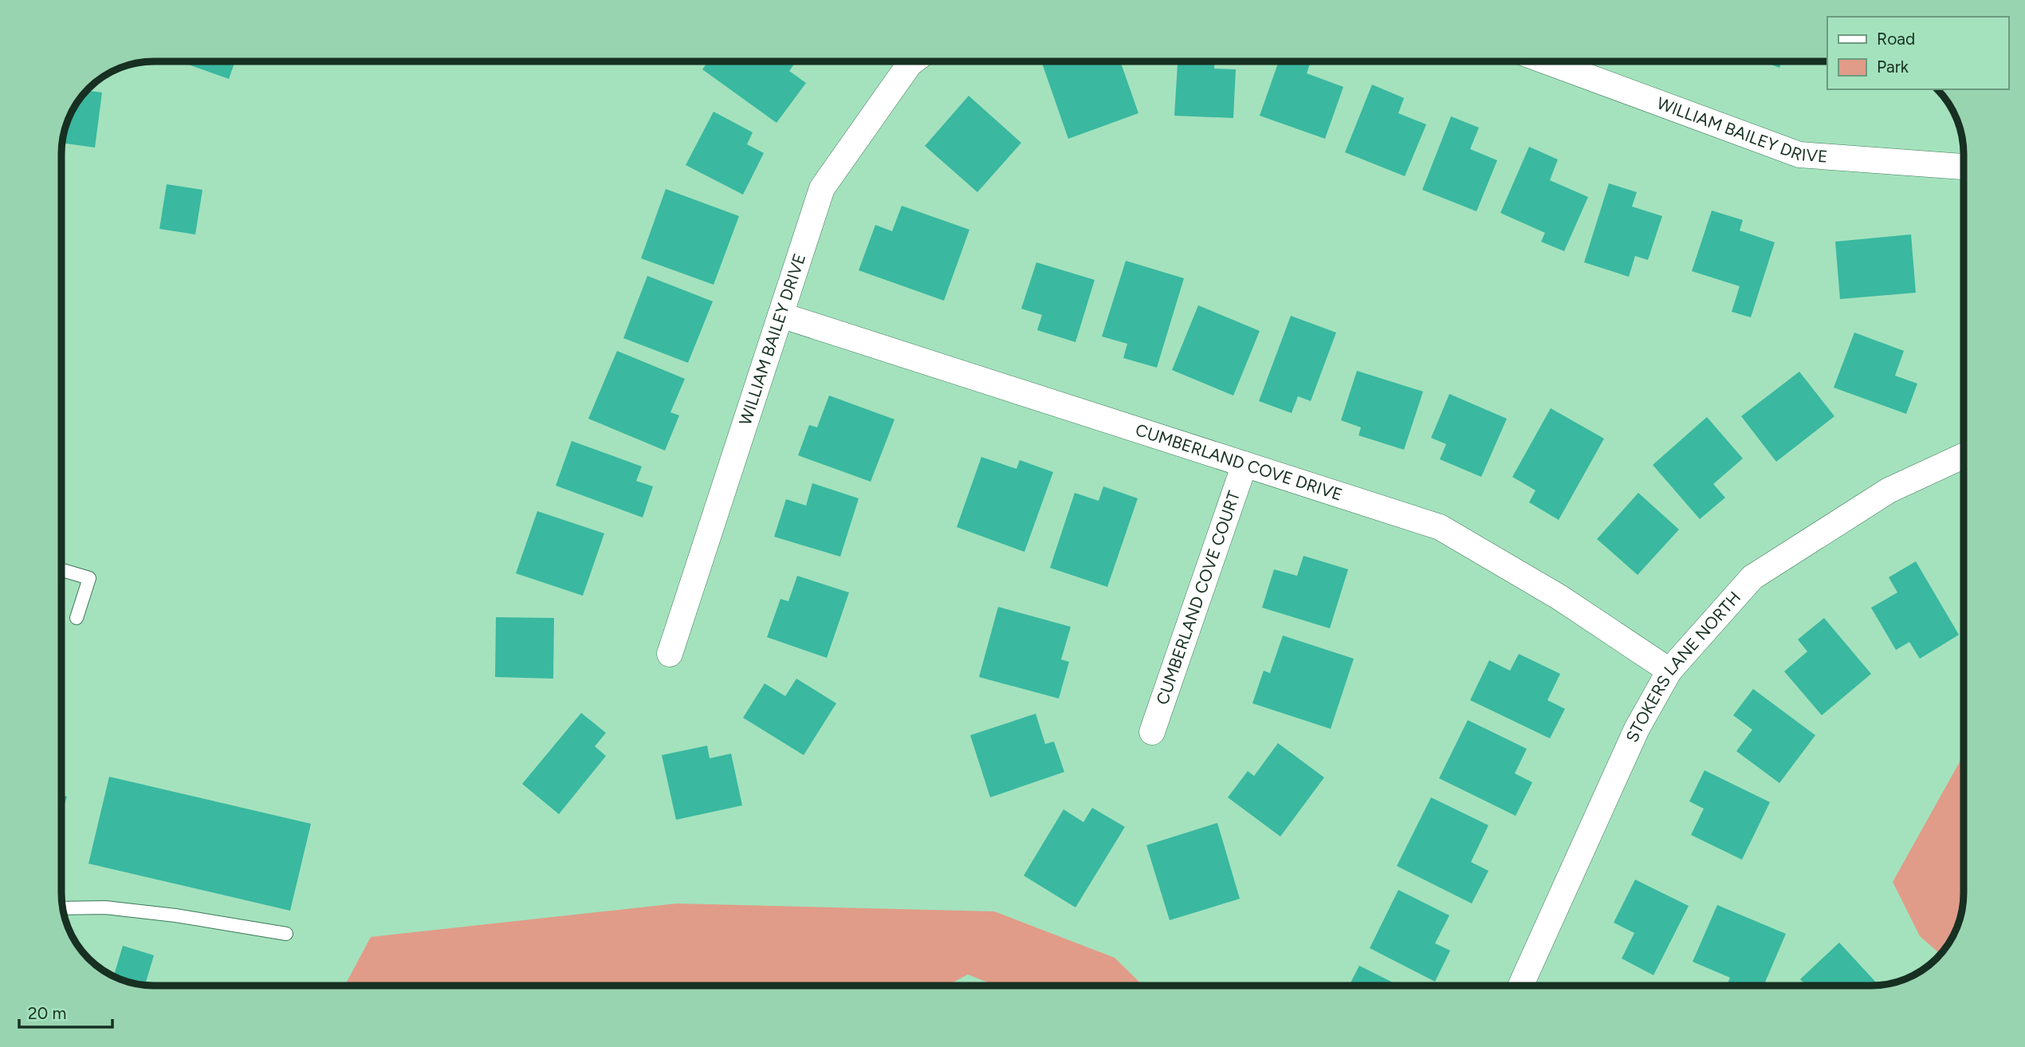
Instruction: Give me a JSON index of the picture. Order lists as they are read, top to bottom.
{
  "streets": {
    "street": [
      "WILLIAM BAILEY DRIVE",
      "CUMBERLAND COVE DRIVE",
      "CUMBERLAND COVE COURT",
      "STOKERS LANE NORTH"
    ]
  },
  "crossings": [
    ["WILLIAM BAILEY DRIVE", "CUMBERLAND COVE DRIVE"],
    ["CUMBERLAND COVE DRIVE", "CUMBERLAND COVE COURT"],
    ["CUMBERLAND COVE DRIVE", "STOKERS LANE NORTH"]
  ],
  "legend": ["Road", "Park"],
  "scale_bar": "20 m"
}
